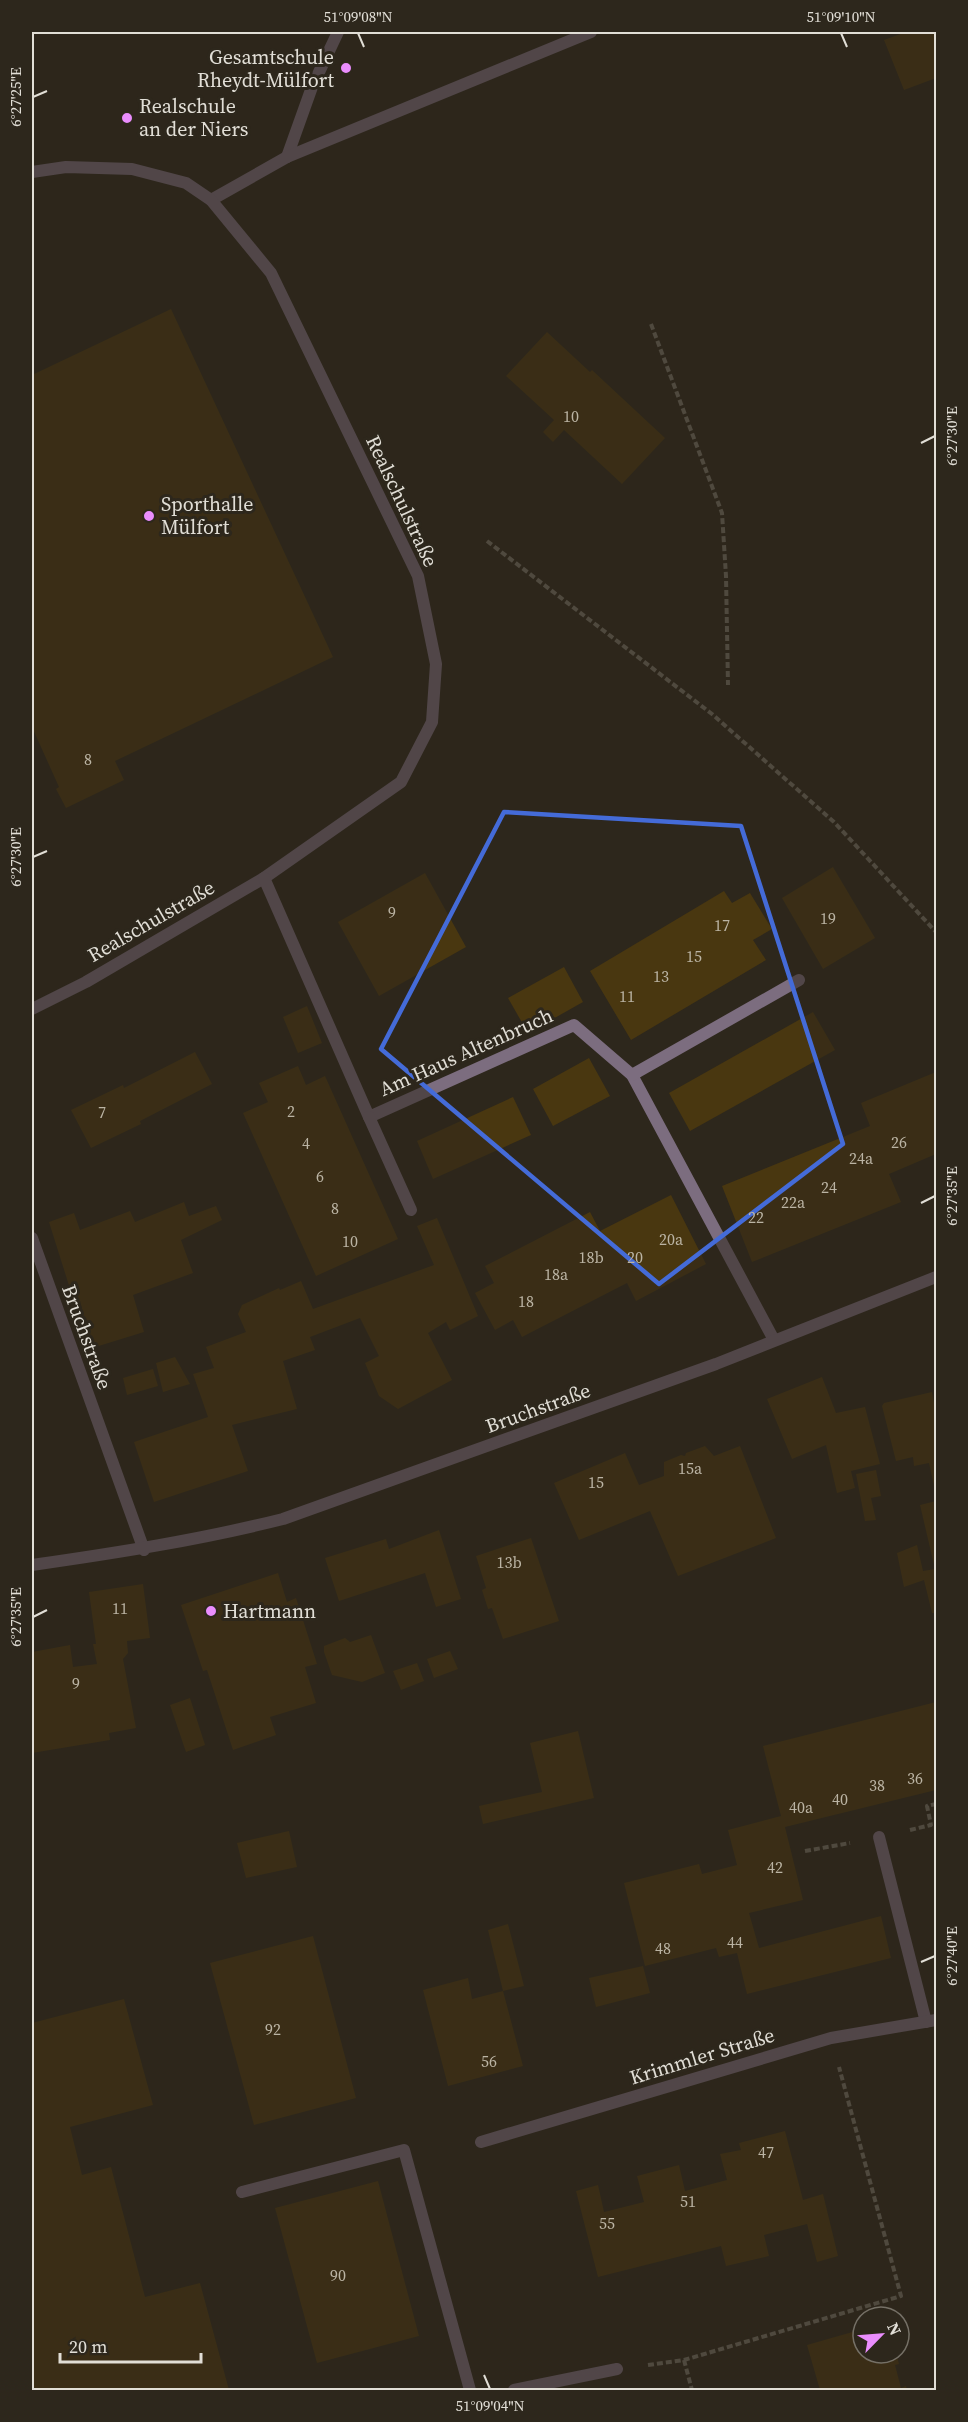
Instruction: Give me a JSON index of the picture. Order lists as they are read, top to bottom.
{
  "streets": {
    "street": [
      "Realschulstraße",
      "Am Haus Altenbruch",
      "Bruchstraße",
      "Krimmler Straße"
    ]
  },
  "crossings": [
    ["Realschulstraße", "Am Haus Altenbruch"],
    ["Am Haus Altenbruch", "Bruchstraße"]
  ],
  "places": [
    "Gesamtschule Rheydt-Mülfort",
    "Realschule an der Niers",
    "Sporthalle Mülfort",
    "Hartmann"
  ],
  "house_numbers": [
    "10",
    "8",
    "9",
    "19",
    "17",
    "15",
    "13",
    "11",
    "2",
    "7",
    "26",
    "4",
    "24a",
    "6",
    "24",
    "22a",
    "8",
    "22",
    "20a",
    "10",
    "18b",
    "20",
    "18a",
    "18",
    "15a",
    "15",
    "13b",
    "11",
    "9",
    "36",
    "38",
    "40",
    "40a",
    "42",
    "44",
    "48",
    "92",
    "56",
    "47",
    "51",
    "55",
    "90"
  ],
  "scale_bar": "20 m",
  "north": "top right",
  "coordinates": [
    "51°09'08\"N",
    "51°09'10\"N",
    "6°27'25\"E",
    "6°27'30\"E",
    "6°27'35\"E",
    "6°27'40\"E",
    "51°09'04\"N"
  ]
}
